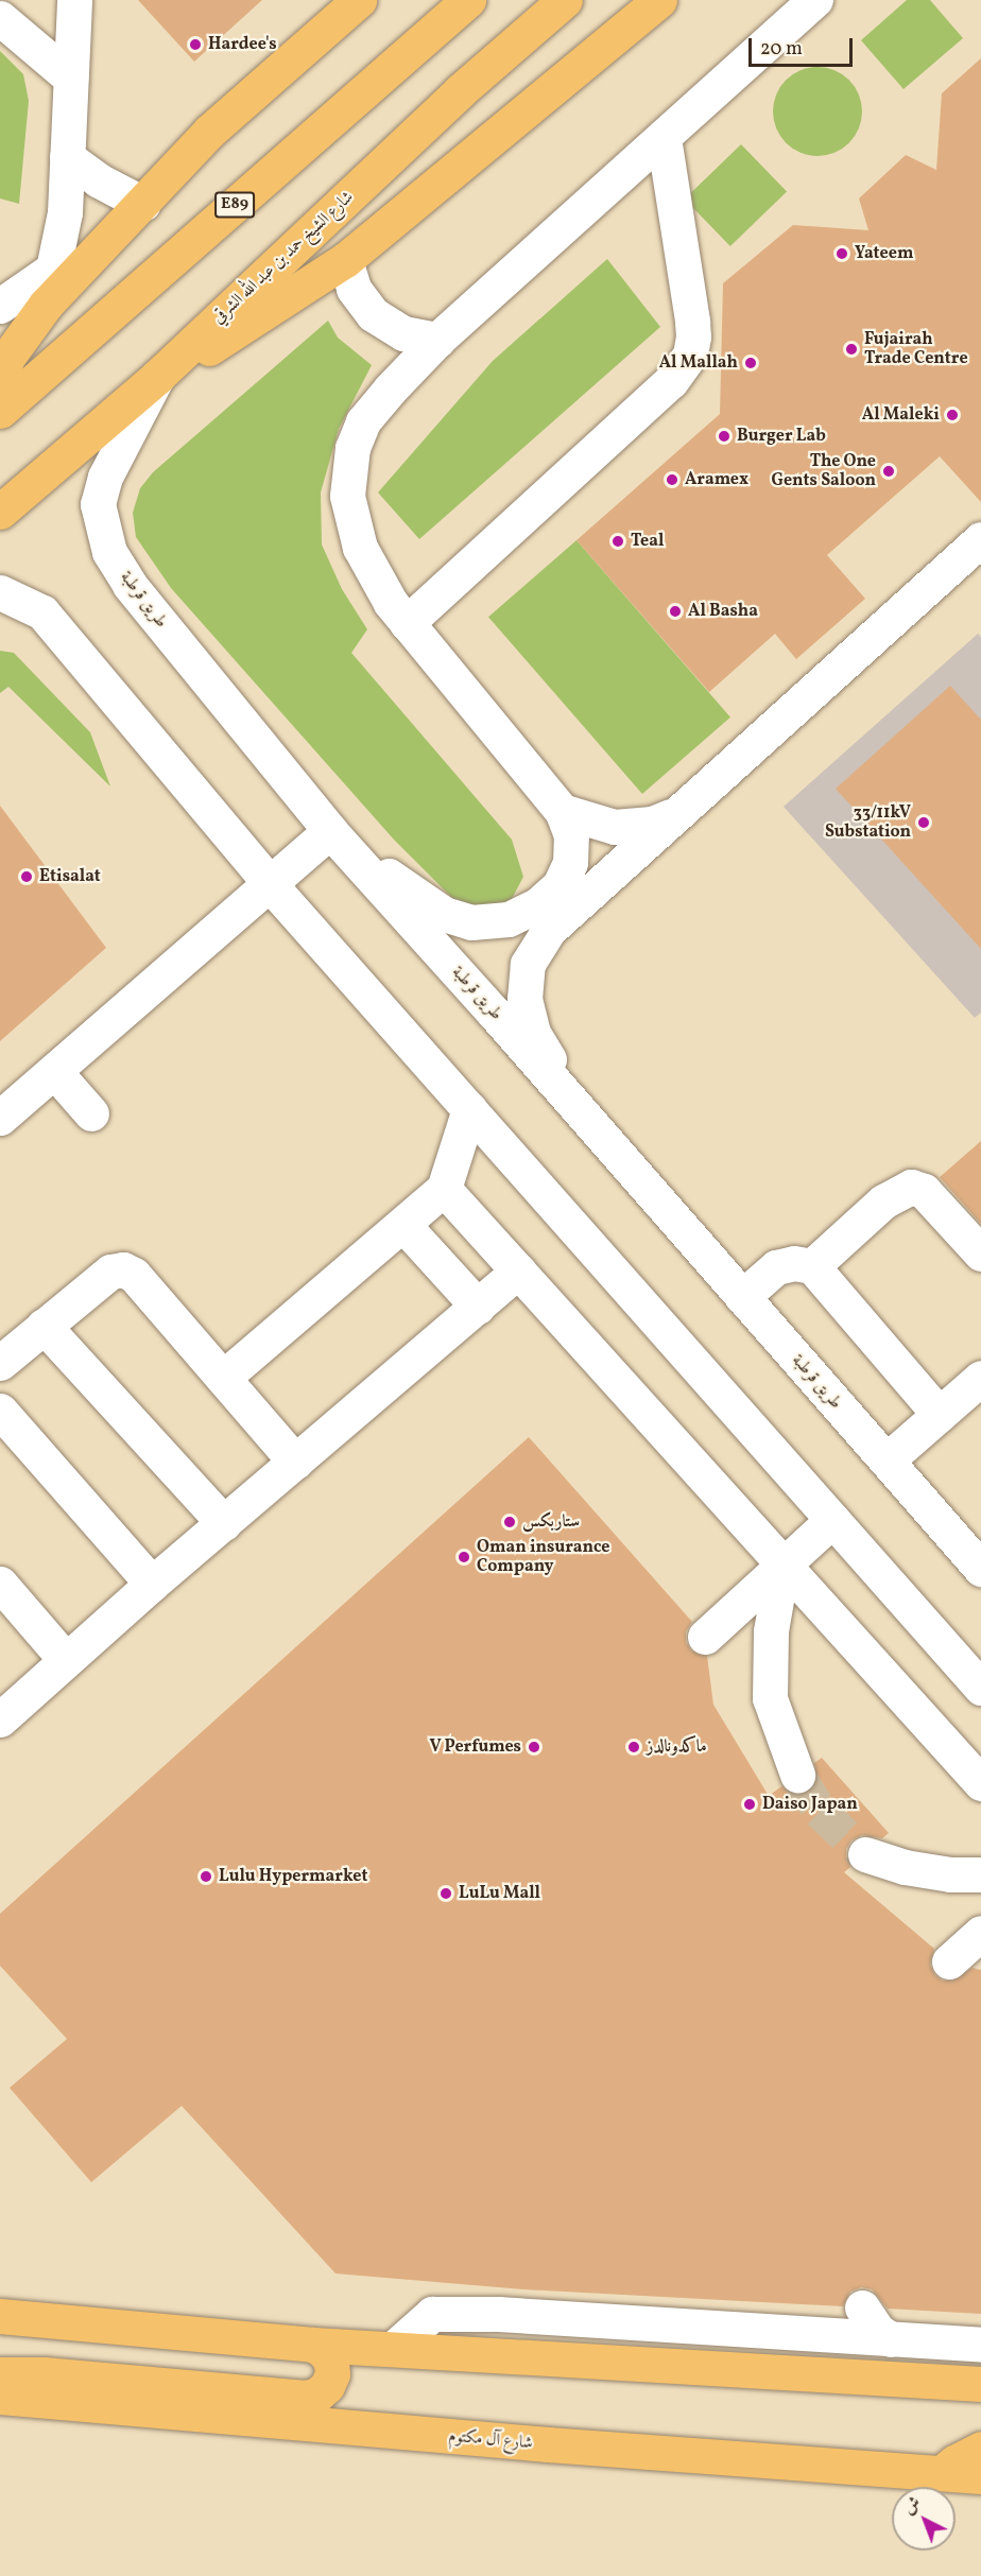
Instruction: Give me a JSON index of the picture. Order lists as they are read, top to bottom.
{
  "streets": {
    "main road": ["E89", "شارع الشيخ حمد بن عبد الله الشرقي", "شارع آل مكتوم"],
    "street": ["طريق قرطبة"]
  },
  "crossings": [
    ["شارع الشيخ حمد بن عبد الله الشرقي", "طريق قرطبة"]
  ],
  "places": [
    "Hardee's",
    "Yateem",
    "Fujairah Trade Centre",
    "Al Mallah",
    "Al Maleki",
    "Burger Lab",
    "The One Gents Saloon",
    "Aramex",
    "Teal",
    "Al Basha",
    "33/11kV Substation",
    "Etisalat",
    "ستاربكس",
    "Oman insurance Company",
    "V Perfumes",
    "ماكدونالدز",
    "Daiso Japan",
    "Lulu Hypermarket",
    "LuLu Mall"
  ],
  "scale_bar": "20 m",
  "north": "top left"
}
